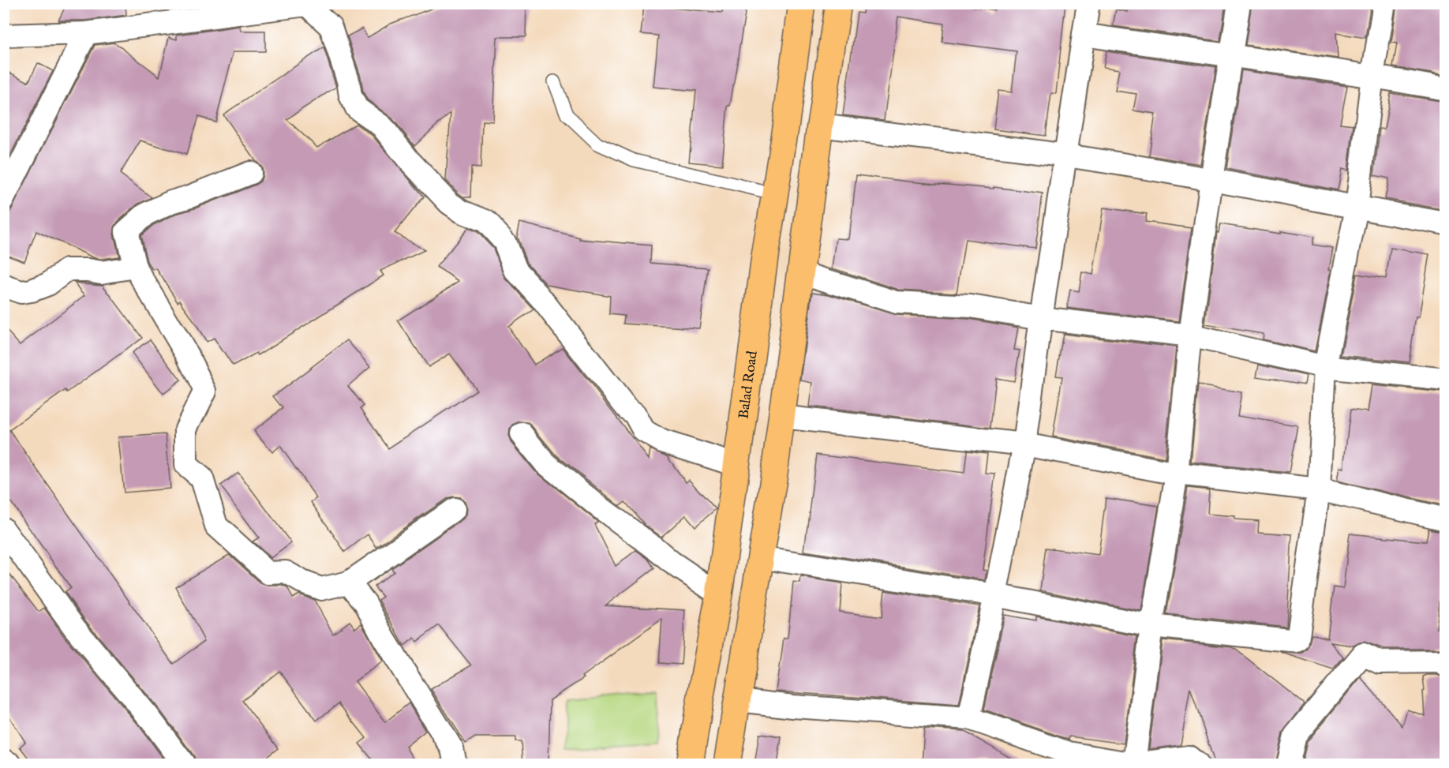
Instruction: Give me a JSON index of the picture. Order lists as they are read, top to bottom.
{
  "streets": {
    "highway": ["Balad Road"]
  }
}
